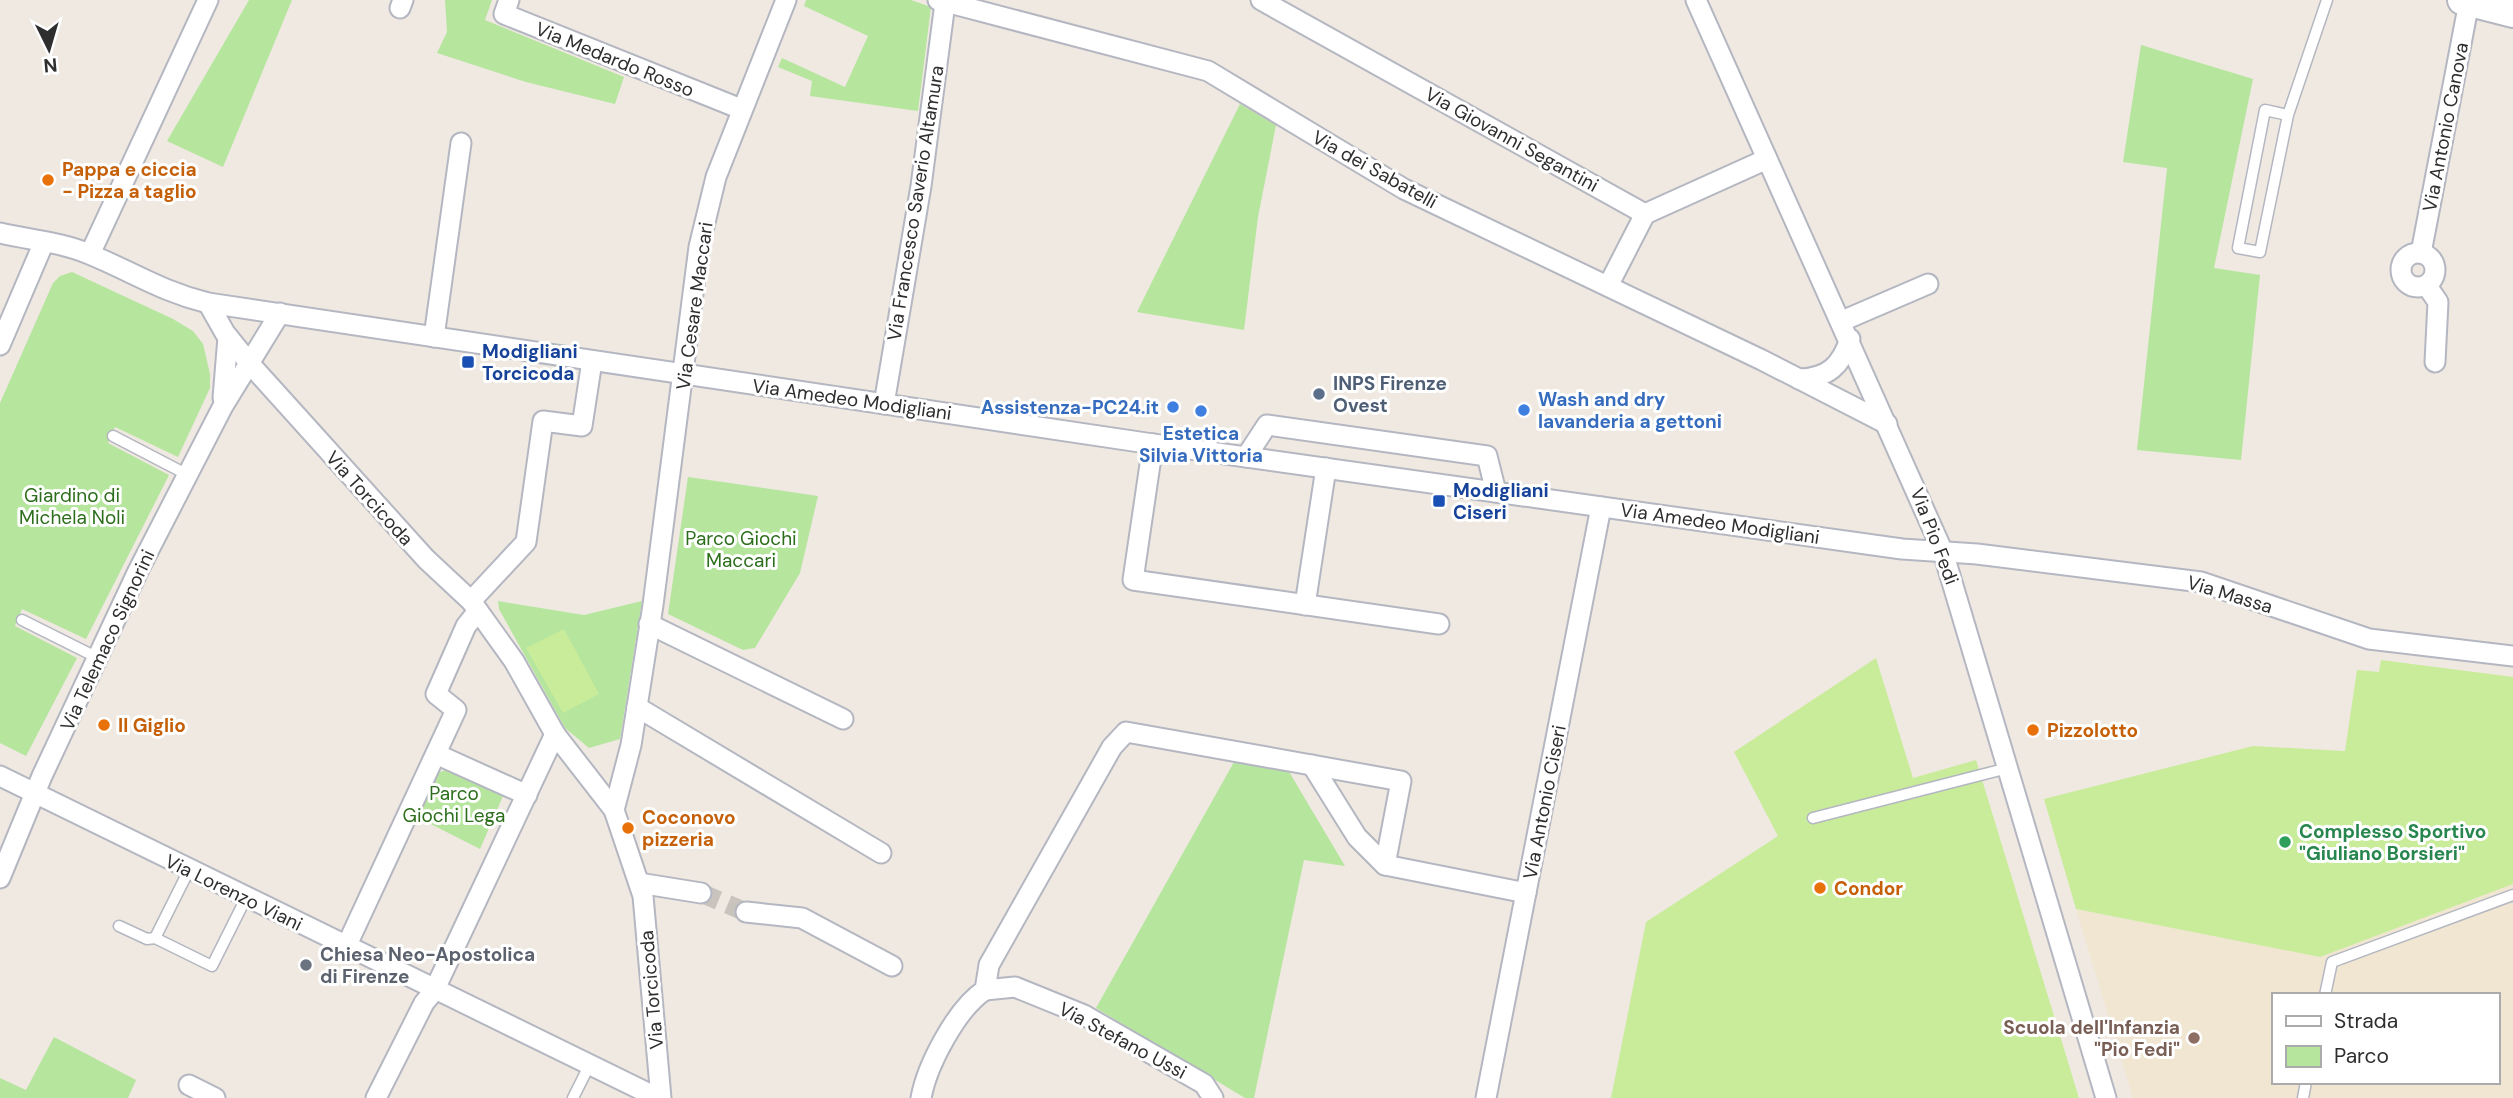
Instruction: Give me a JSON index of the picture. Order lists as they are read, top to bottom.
{
  "streets": {
    "street": [
      "Via Medardo Rosso",
      "Via Antonio Canova",
      "Via Giovanni Segantini",
      "Via dei Sabatelli",
      "Via Francesco Saverio Altamura",
      "Via Cesare Maccari",
      "Via Amedeo Modigliani",
      "Via Torcicoda",
      "Via Pio Fedi",
      "Via Massa",
      "Via Telemaco Signorini",
      "Via Antonio Ciseri",
      "Via Lorenzo Viani",
      "Via Stefano Ussi"
    ]
  },
  "crossings": [
    ["Via Medardo Rosso", "Via Cesare Maccari"],
    ["Via dei Sabatelli", "Via Francesco Saverio Altamura"],
    ["Via dei Sabatelli", "Via Pio Fedi"],
    ["Via Francesco Saverio Altamura", "Via Amedeo Modigliani"],
    ["Via Cesare Maccari", "Via Amedeo Modigliani"],
    ["Via Cesare Maccari", "Via Torcicoda"],
    ["Via Amedeo Modigliani", "Via Torcicoda"],
    ["Via Amedeo Modigliani", "Via Pio Fedi"],
    ["Via Amedeo Modigliani", "Via Massa"],
    ["Via Amedeo Modigliani", "Via Telemaco Signorini"],
    ["Via Amedeo Modigliani", "Via Antonio Ciseri"],
    ["Via Torcicoda", "Via Telemaco Signorini"],
    ["Via Torcicoda", "Via Lorenzo Viani"],
    ["Via Pio Fedi", "Via Massa"],
    ["Via Telemaco Signorini", "Via Lorenzo Viani"]
  ],
  "parks": ["Giardino di Michela Noli", "Parco Giochi Maccari", "Parco Giochi Lega"],
  "places": {
    "other": [
      "Pappa e ciccia - Pizza a taglio",
      "INPS Firenze Ovest",
      "Assistenza-PC24.it",
      "Wash and dry lavanderia a gettoni",
      "Estetica Silvia Vittoria",
      "Il Giglio",
      "Pizzolotto",
      "Coconovo pizzeria",
      "Complesso Sportivo \"Giuliano Borsieri\"",
      "Condor",
      "Chiesa Neo-Apostolica di Firenze",
      "Scuola dell'Infanzia \"Pio Fedi\""
    ],
    "transit": ["Modigliani Torcicoda", "Modigliani Ciseri"]
  },
  "legend": ["Strada", "Parco"],
  "north": "bottom"
}
